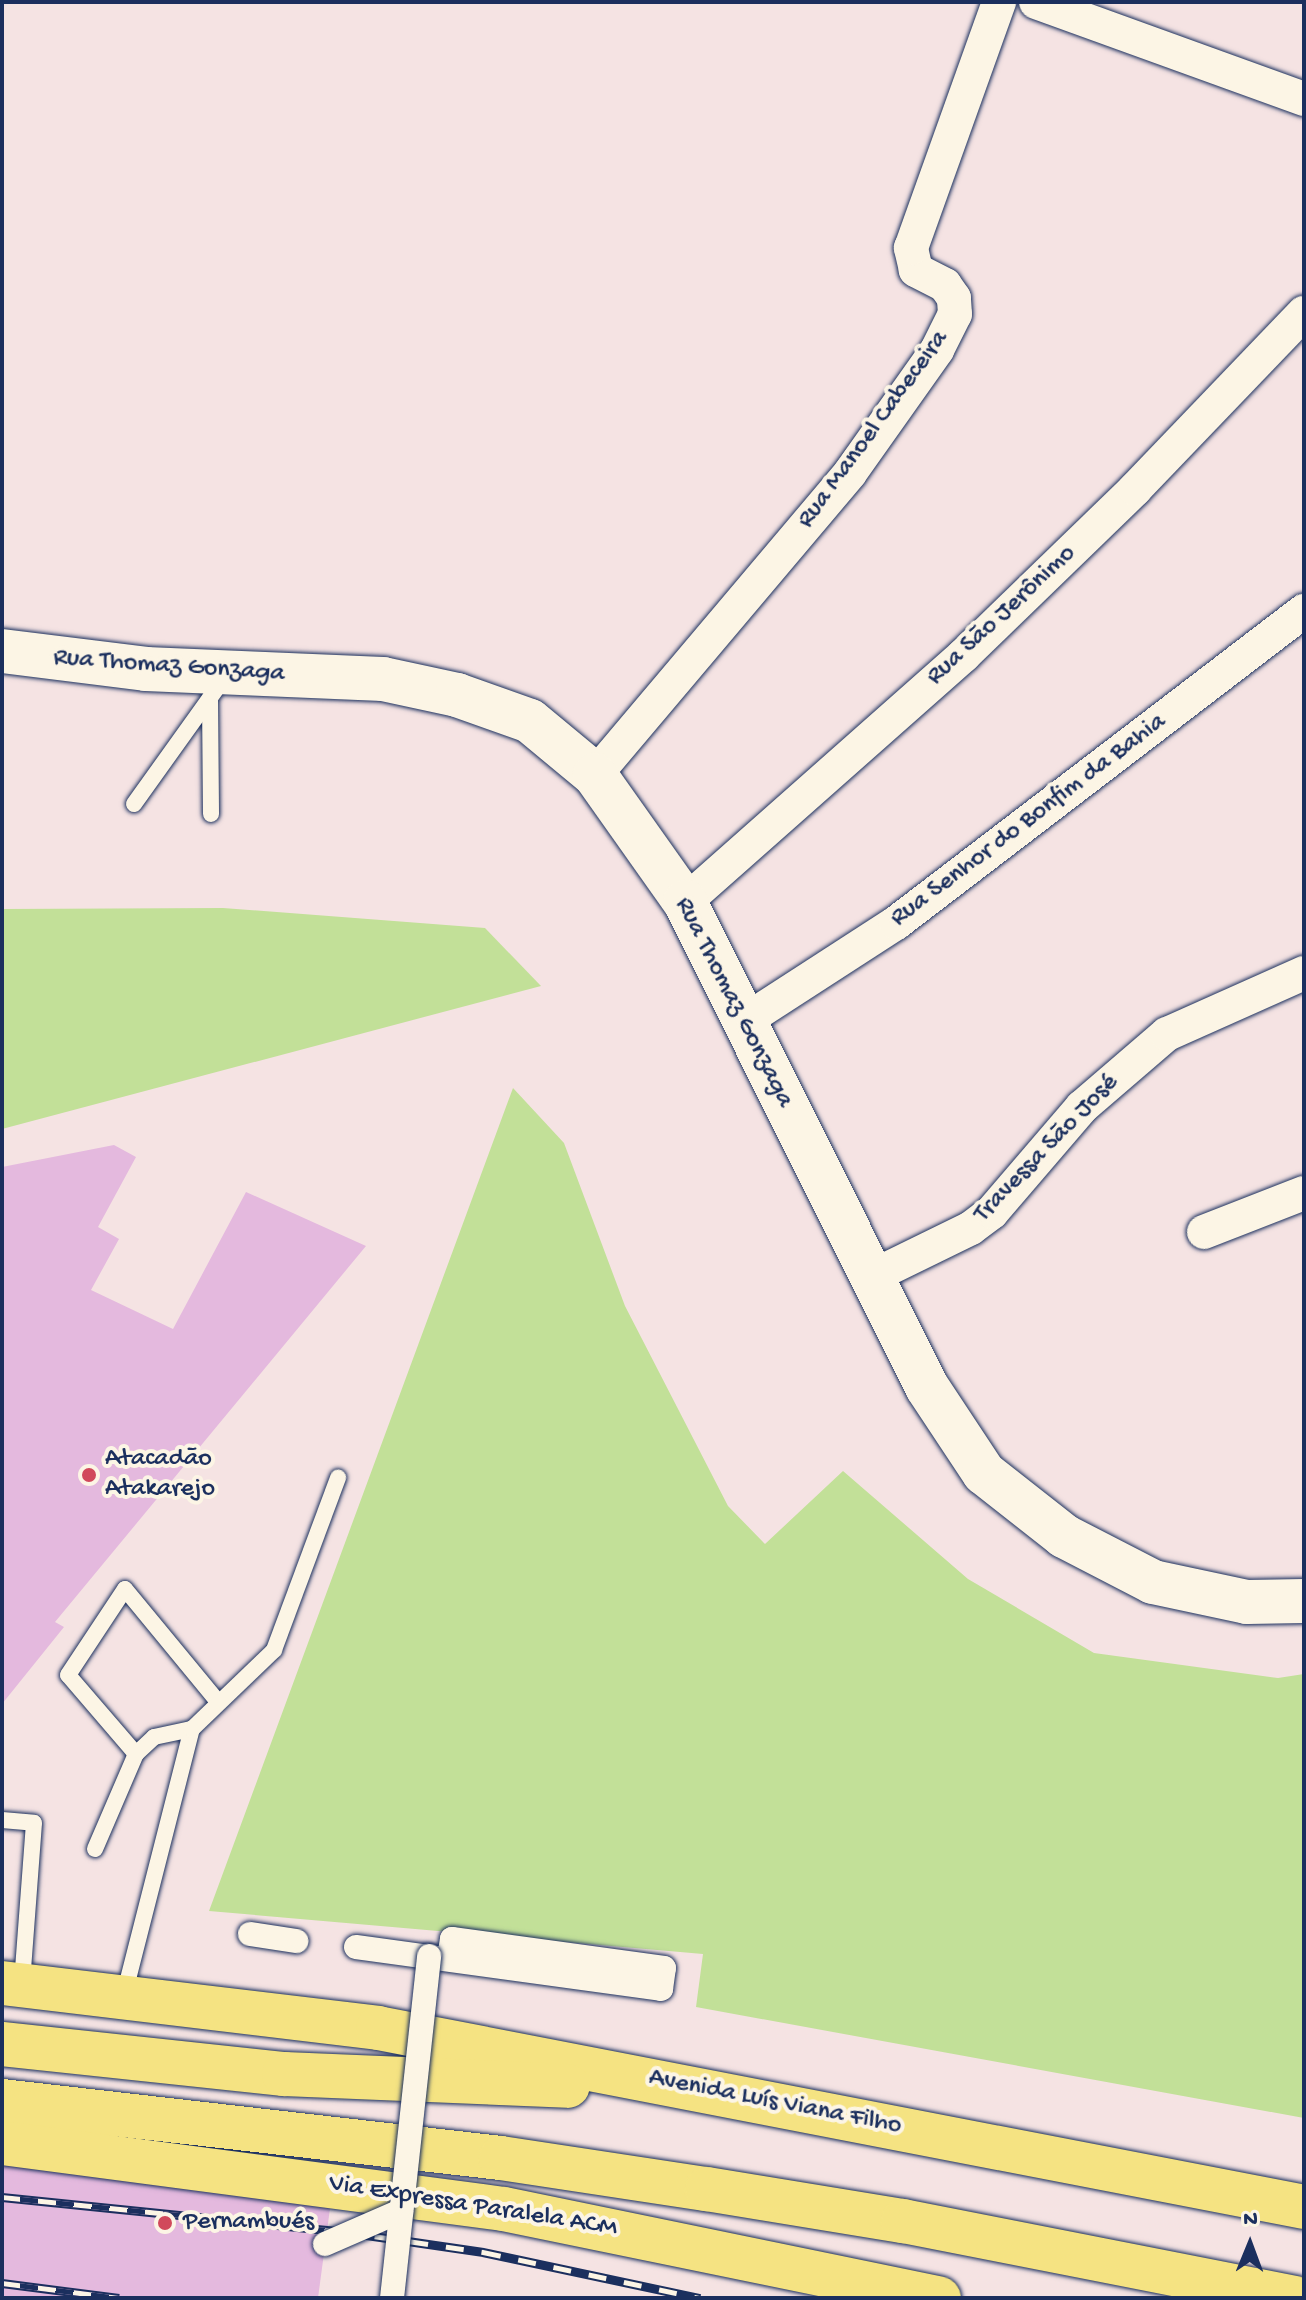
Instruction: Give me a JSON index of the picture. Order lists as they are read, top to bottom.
{
  "streets": {
    "main road": ["Rua Thomaz Gonzaga", "Avenida Luís Viana Filho", "Via Expressa Paralela ACM"],
    "street": [
      "Rua Manoel Cabeceira",
      "Rua São Jerônimo",
      "Rua Senhor do Bonfim da Bahia",
      "Travessa São José"
    ]
  },
  "crossings": [
    ["Rua Manoel Cabeceira", "Rua Thomaz Gonzaga"],
    ["Rua São Jerônimo", "Rua Thomaz Gonzaga"],
    ["Rua Thomaz Gonzaga", "Rua Senhor do Bonfim da Bahia"],
    ["Rua Thomaz Gonzaga", "Travessa São José"]
  ],
  "places": ["Atacadão Atakarejo", "Pernambués"],
  "north": "top"
}
